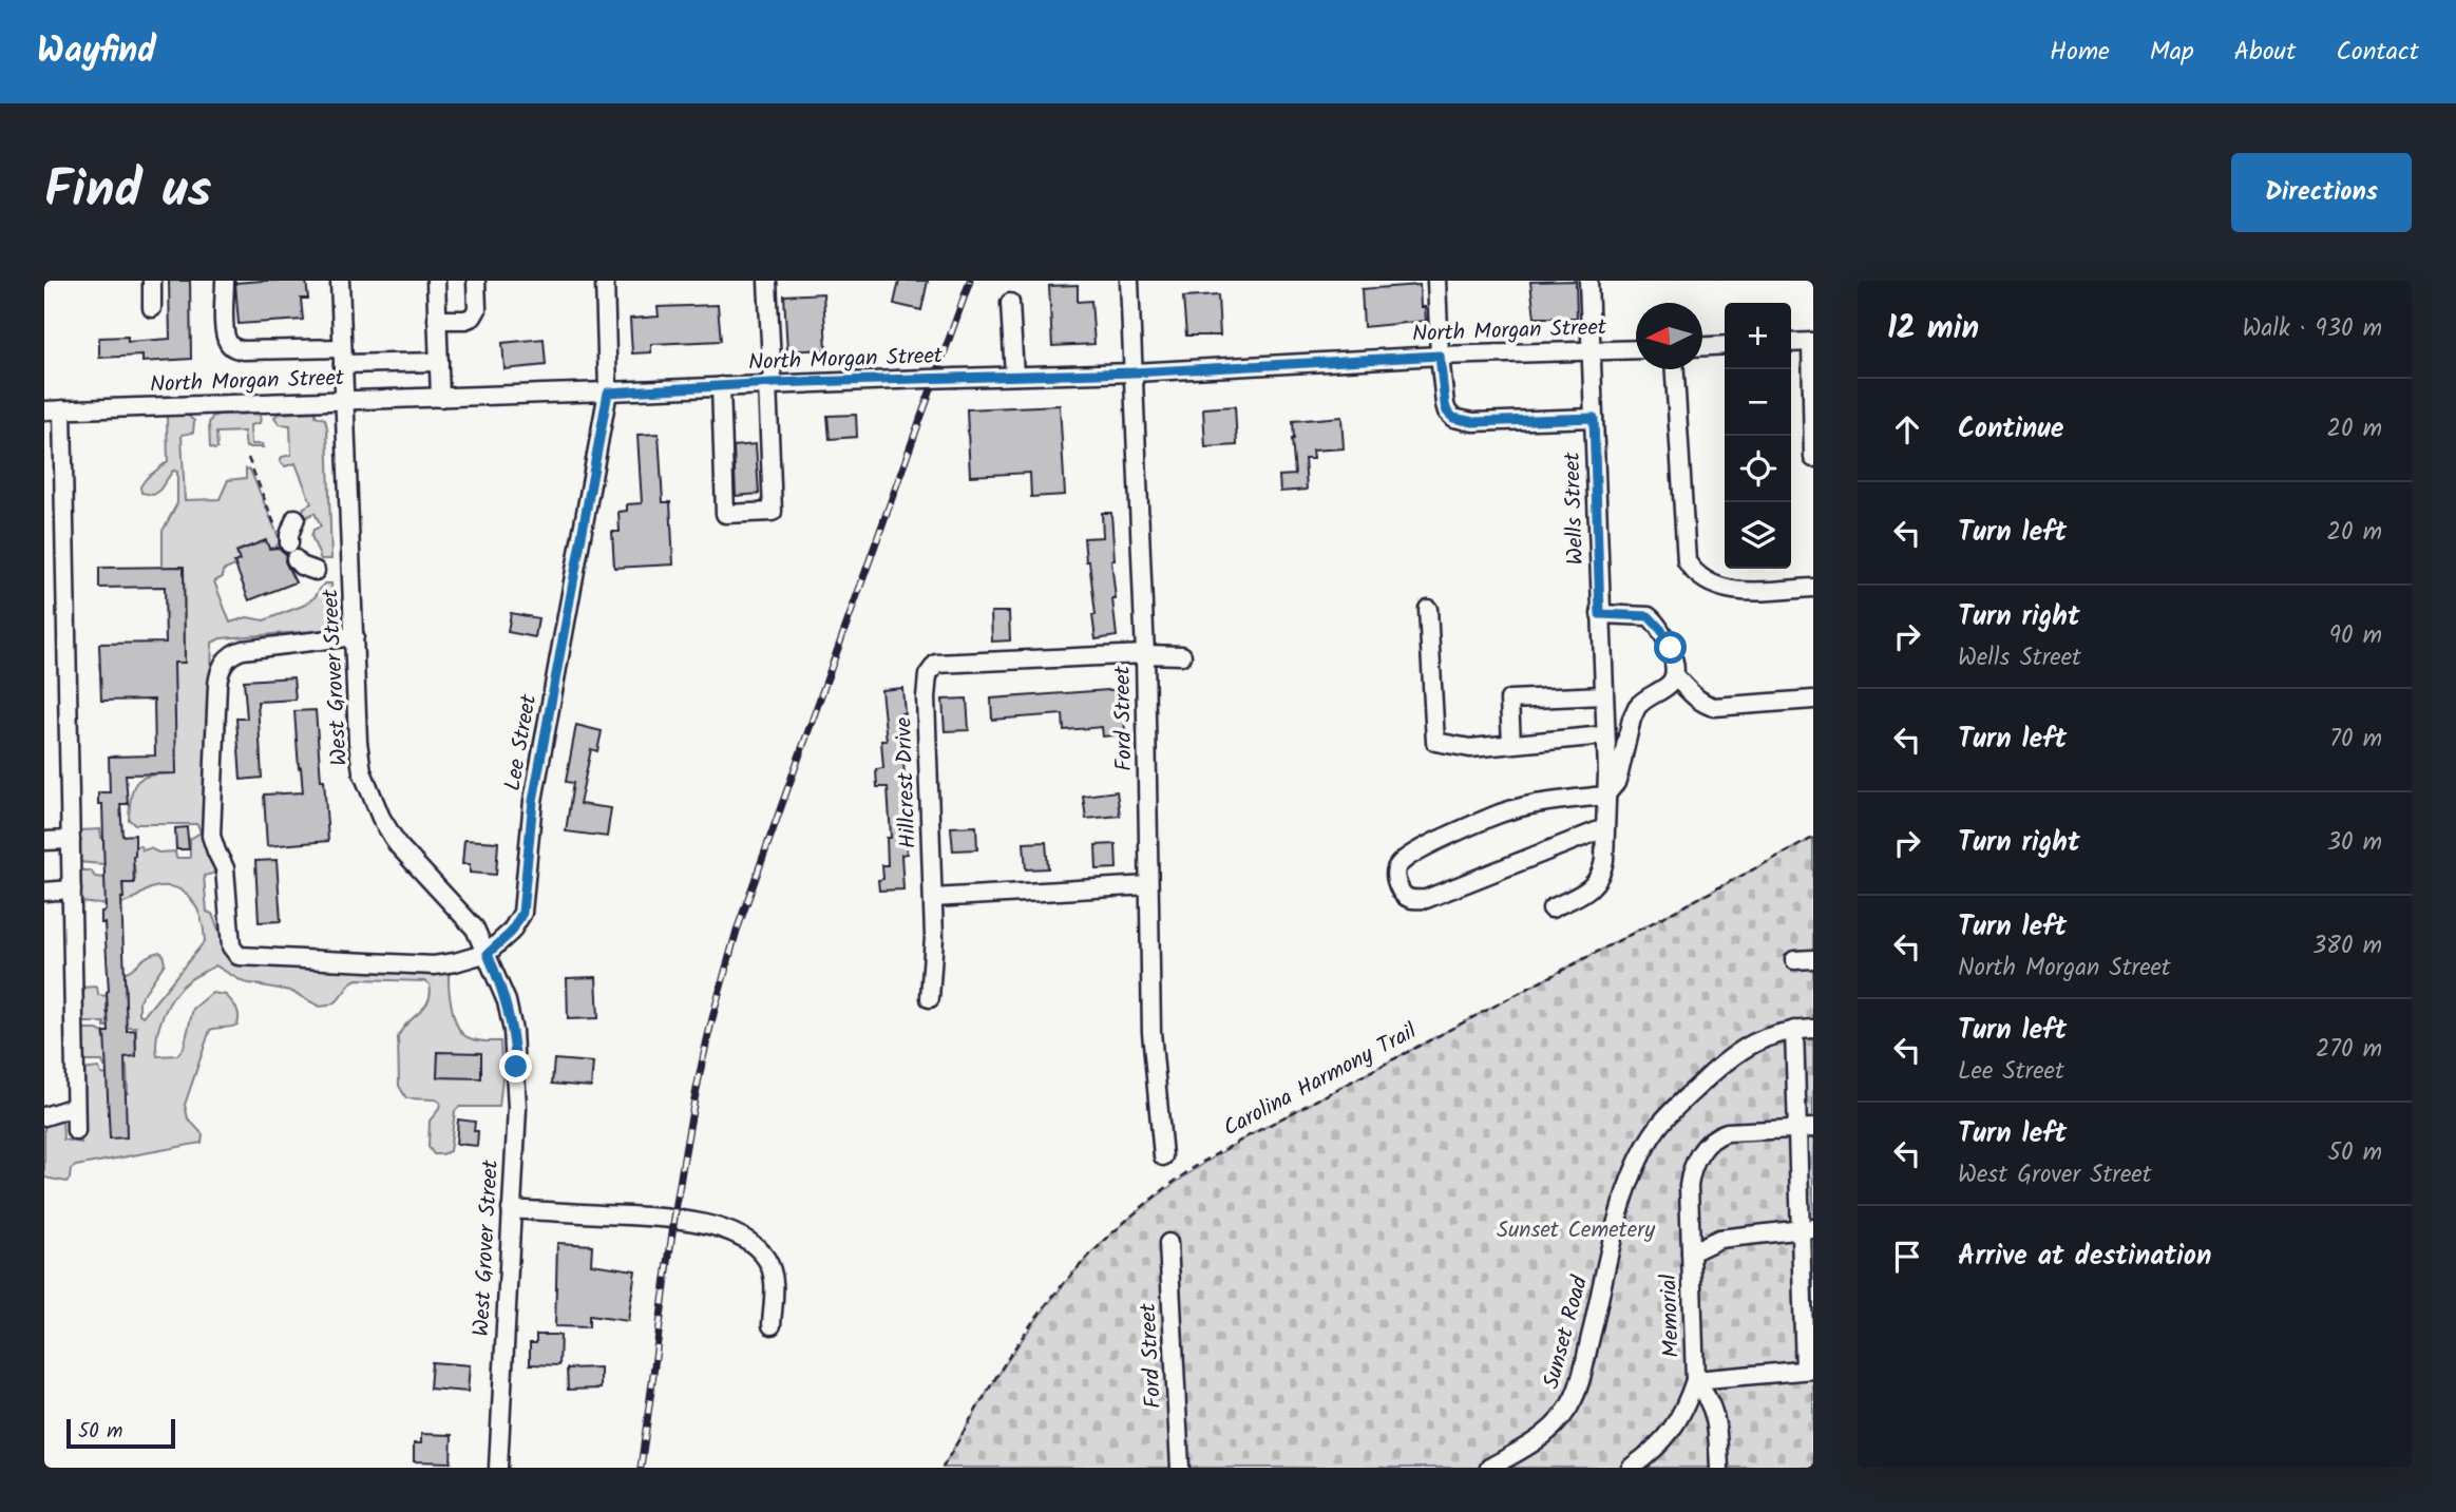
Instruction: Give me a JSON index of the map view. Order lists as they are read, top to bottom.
{
  "streets": {
    "street": [
      "North Morgan Street",
      "Wells Street",
      "West Grover Street",
      "Ford Street",
      "Lee Street",
      "Hillcrest Drive",
      "Memorial",
      "Sunset Road"
    ],
    "path": ["Carolina Harmony Trail"]
  },
  "crossings": [
    ["North Morgan Street", "Wells Street"],
    ["North Morgan Street", "West Grover Street"],
    ["North Morgan Street", "Ford Street"],
    ["North Morgan Street", "Lee Street"],
    ["West Grover Street", "Lee Street"],
    ["Ford Street", "Hillcrest Drive"]
  ],
  "parks": ["Sunset Cemetery"],
  "scale_bar": "50 m",
  "north": "left",
  "page": {
    "header": "Wayfind",
    "nav": [
      "Home",
      "Map",
      "About",
      "Contact"
    ],
    "title": "Find us",
    "buttons": "Directions",
    "heading": ["12 min", "Walk · 930 m"],
    "map_buttons": ["+", "−"],
    "list": [
      ["Continue", "20 m"],
      ["Turn left", "20 m"],
      ["Turn right", "Wells Street", "90 m"],
      ["Turn left", "70 m"],
      ["Turn right", "30 m"],
      ["Turn left", "North Morgan Street", "380 m"],
      ["Turn left", "Lee Street", "270 m"],
      ["Turn left", "West Grover Street", "50 m"],
      "Arrive at destination"
    ],
    "scale": "50 m"
  }
}
